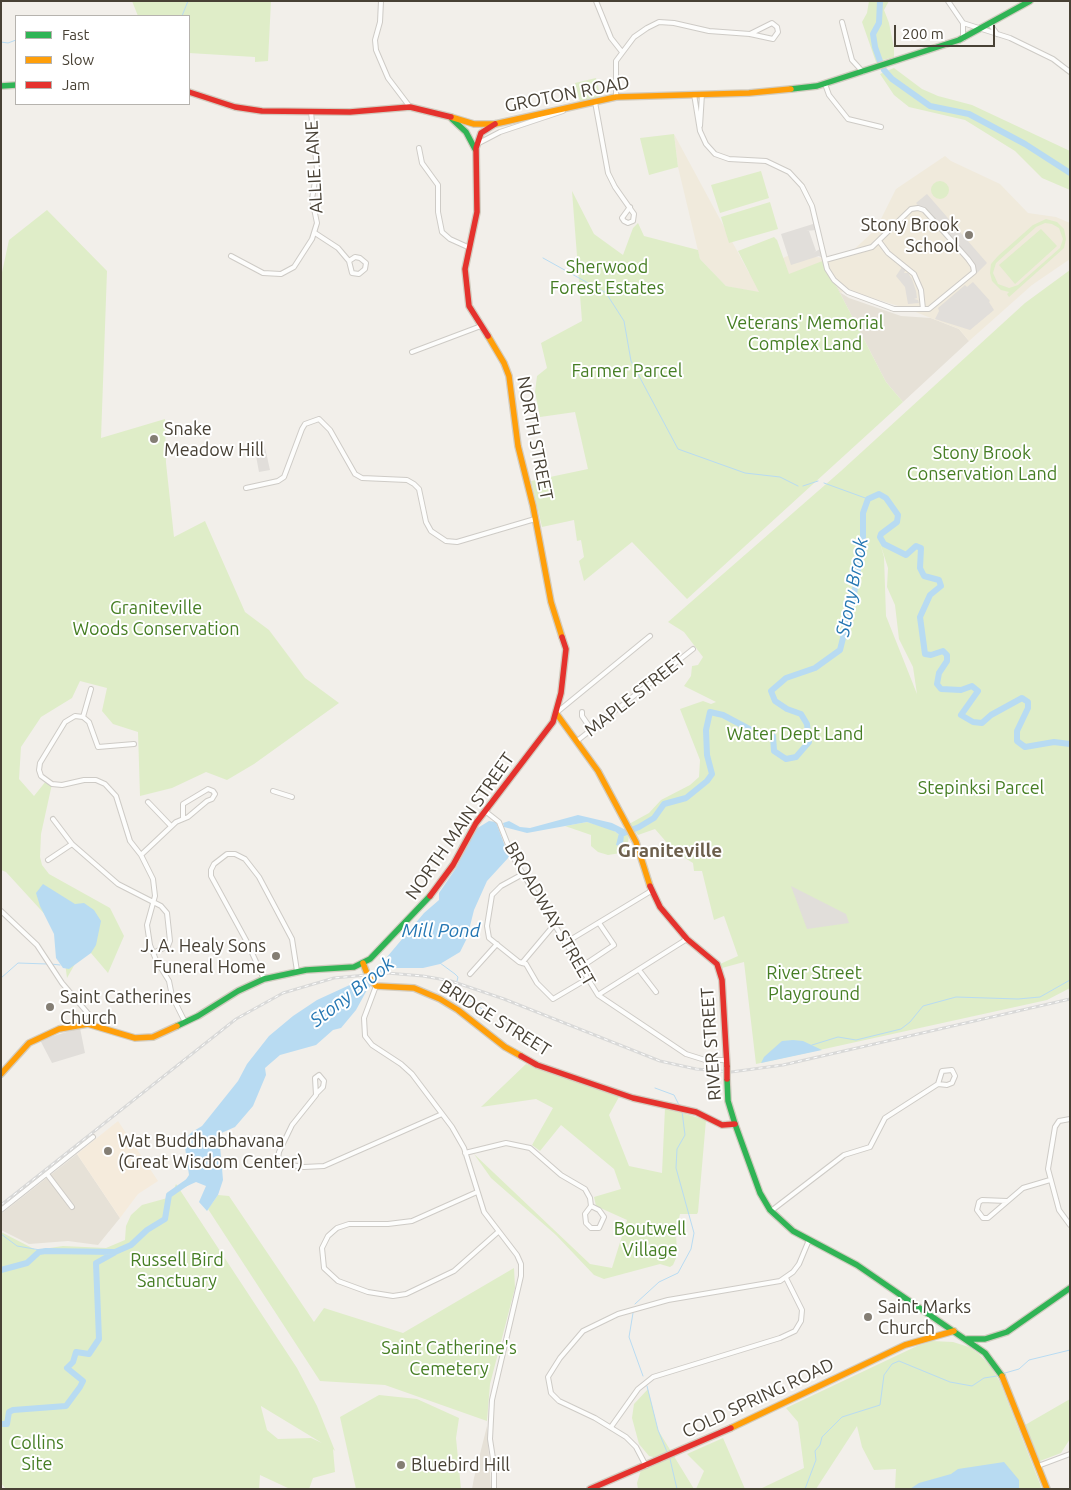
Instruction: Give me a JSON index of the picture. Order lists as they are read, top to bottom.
{
  "streets": {
    "main road": [
      "GROTON ROAD",
      "NORTH STREET",
      "NORTH MAIN STREET",
      "BRIDGE STREET",
      "RIVER STREET",
      "COLD SPRING ROAD"
    ],
    "street": ["ALLIE LANE", "MAPLE STREET", "BROADWAY STREET"]
  },
  "crossings": [
    ["GROTON ROAD", "ALLIE LANE"],
    ["NORTH STREET", "NORTH MAIN STREET"],
    ["NORTH STREET", "RIVER STREET"],
    ["MAPLE STREET", "RIVER STREET"],
    ["NORTH MAIN STREET", "BROADWAY STREET"],
    ["NORTH MAIN STREET", "RIVER STREET"],
    ["BROADWAY STREET", "RIVER STREET"],
    ["BRIDGE STREET", "RIVER STREET"],
    ["RIVER STREET", "COLD SPRING ROAD"]
  ],
  "districts": ["Graniteville"],
  "water": ["Stony Brook", "Mill Pond"],
  "parks": [
    "Sherwood Forest Estates",
    "Veterans' Memorial Complex Land",
    "Farmer Parcel",
    "Stony Brook Conservation Land",
    "Graniteville Woods Conservation",
    "Water Dept Land",
    "Stepinksi Parcel",
    "River Street Playground",
    "Boutwell Village",
    "Russell Bird Sanctuary",
    "Saint Catherine's Cemetery",
    "Collins Site"
  ],
  "places": [
    "Stony Brook School",
    "Snake Meadow Hill",
    "J. A. Healy Sons Funeral Home",
    "Saint Catherines Church",
    "Wat Buddhabhavana (Great Wisdom Center)",
    "Saint Marks Church",
    "Bluebird Hill"
  ],
  "legend": ["Fast", "Slow", "Jam"],
  "scale_bar": "200 m"
}
